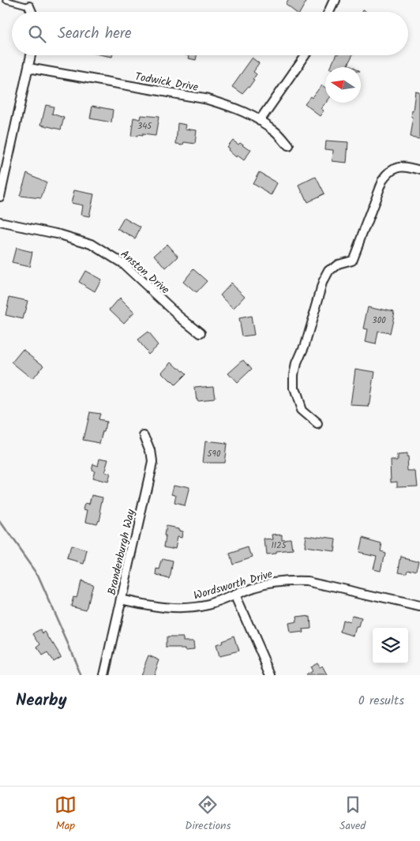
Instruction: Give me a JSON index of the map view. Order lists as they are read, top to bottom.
{
  "streets": {
    "street": [
      "Todwick Drive",
      "Anston Drive",
      "Brandenburgh Way",
      "Wordsworth Drive"
    ]
  },
  "crossings": [
    ["Brandenburgh Way", "Wordsworth Drive"]
  ],
  "house_numbers": [
    "345",
    "300",
    "590",
    "1125"
  ],
  "north": "left",
  "page": {
    "search": "Search here",
    "heading": ["Nearby", "0 results"],
    "nav": ["Map", "Directions", "Saved"]
  }
}
